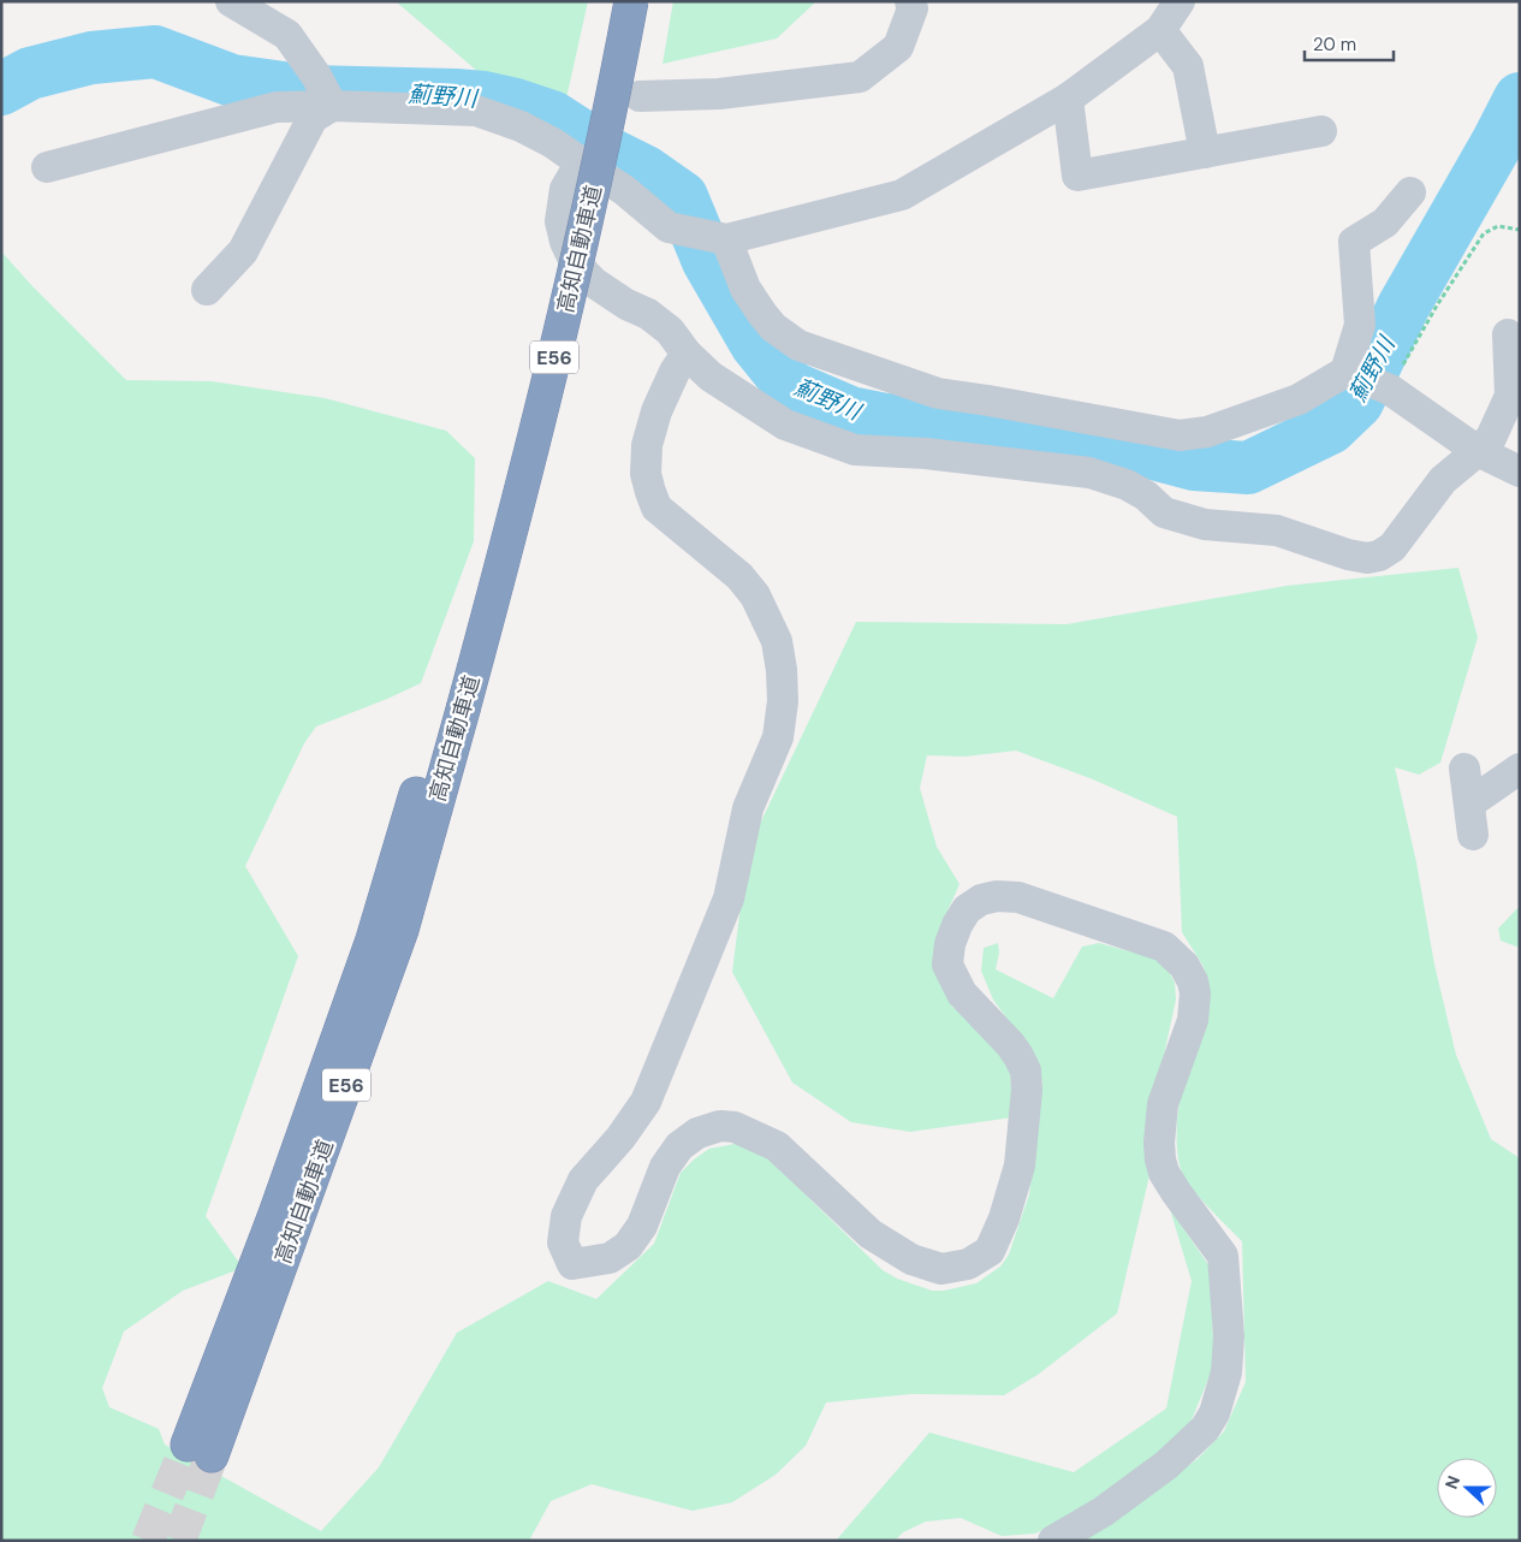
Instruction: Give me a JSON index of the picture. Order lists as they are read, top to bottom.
{
  "streets": {
    "highway": ["高知自動車道", "E56"]
  },
  "water": ["薊野川"],
  "scale_bar": "20 m",
  "north": "left"
}
